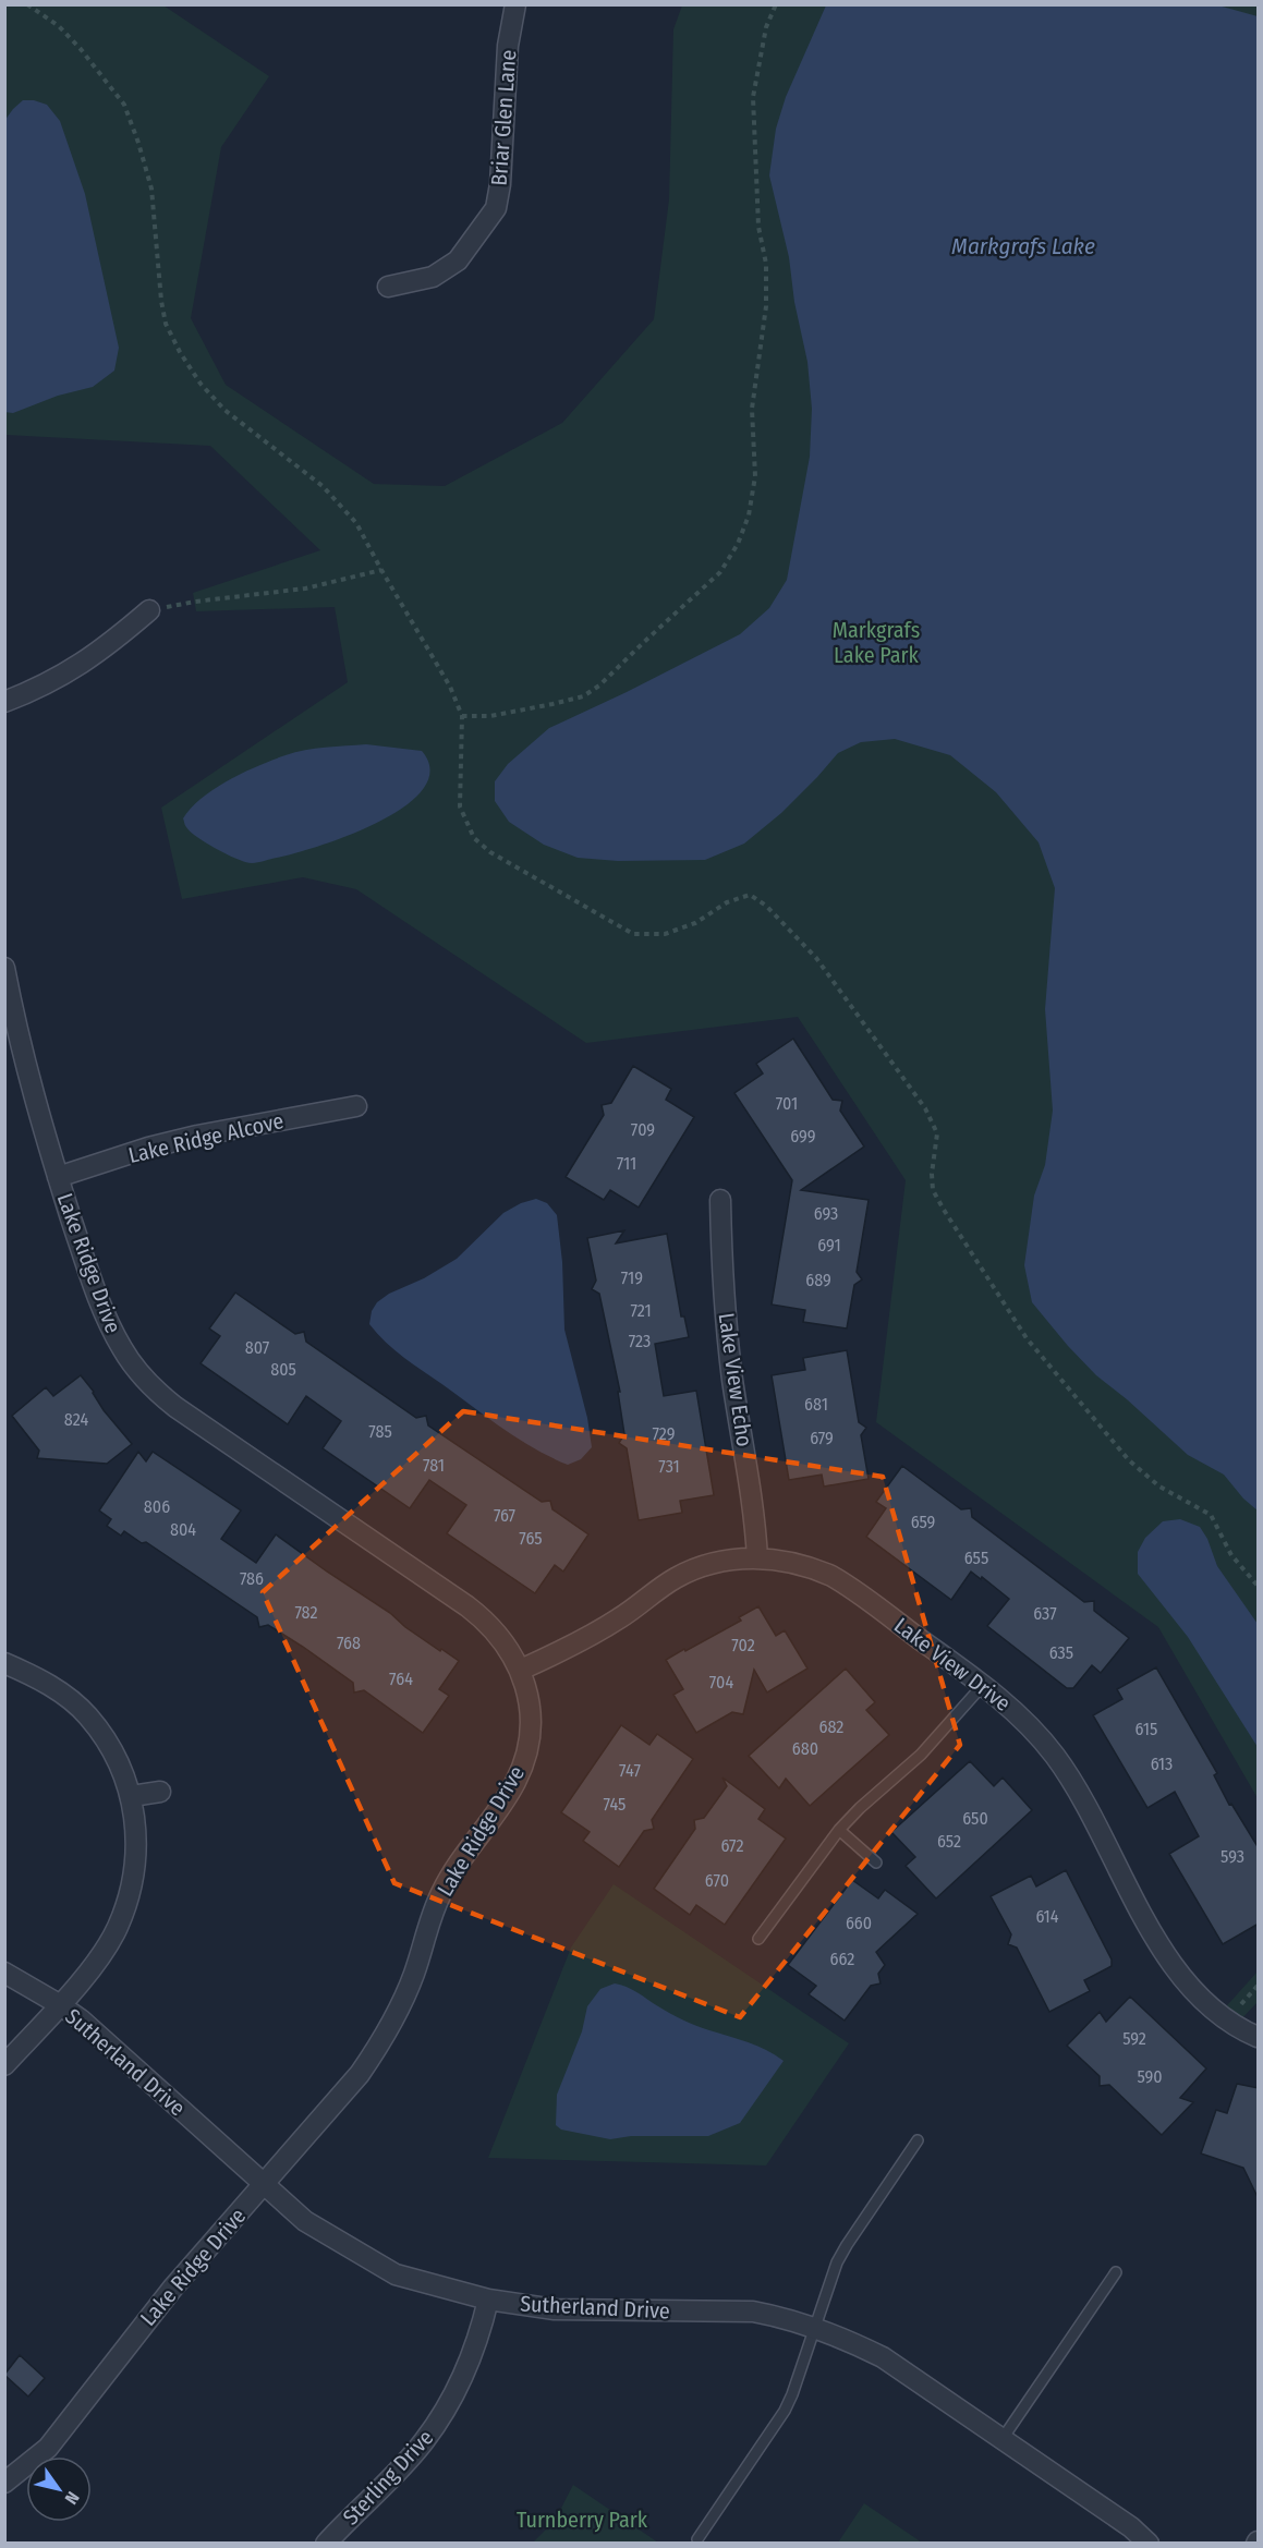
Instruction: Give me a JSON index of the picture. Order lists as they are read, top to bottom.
{
  "streets": {
    "street": [
      "Briar Glen Lane",
      "Lake Ridge Alcove",
      "Lake Ridge Drive",
      "Lake View Echo",
      "Lake View Drive",
      "Sutherland Drive",
      "Sterling Drive"
    ]
  },
  "crossings": [
    ["Lake Ridge Alcove", "Lake Ridge Drive"],
    ["Lake Ridge Drive", "Lake View Drive"],
    ["Lake Ridge Drive", "Sutherland Drive"],
    ["Lake View Echo", "Lake View Drive"],
    ["Sutherland Drive", "Sterling Drive"]
  ],
  "water": ["Markgrafs Lake"],
  "parks": ["Markgrafs Lake Park", "Turnberry Park"],
  "house_numbers": [
    "701",
    "709",
    "699",
    "711",
    "693",
    "691",
    "719",
    "689",
    "721",
    "723",
    "807",
    "805",
    "681",
    "824",
    "785",
    "729",
    "679",
    "781",
    "731",
    "806",
    "767",
    "659",
    "804",
    "765",
    "655",
    "786",
    "782",
    "637",
    "768",
    "702",
    "635",
    "764",
    "704",
    "682",
    "615",
    "680",
    "613",
    "747",
    "745",
    "650",
    "652",
    "672",
    "593",
    "670",
    "614",
    "660",
    "662",
    "592",
    "590"
  ],
  "north": "bottom right"
}
